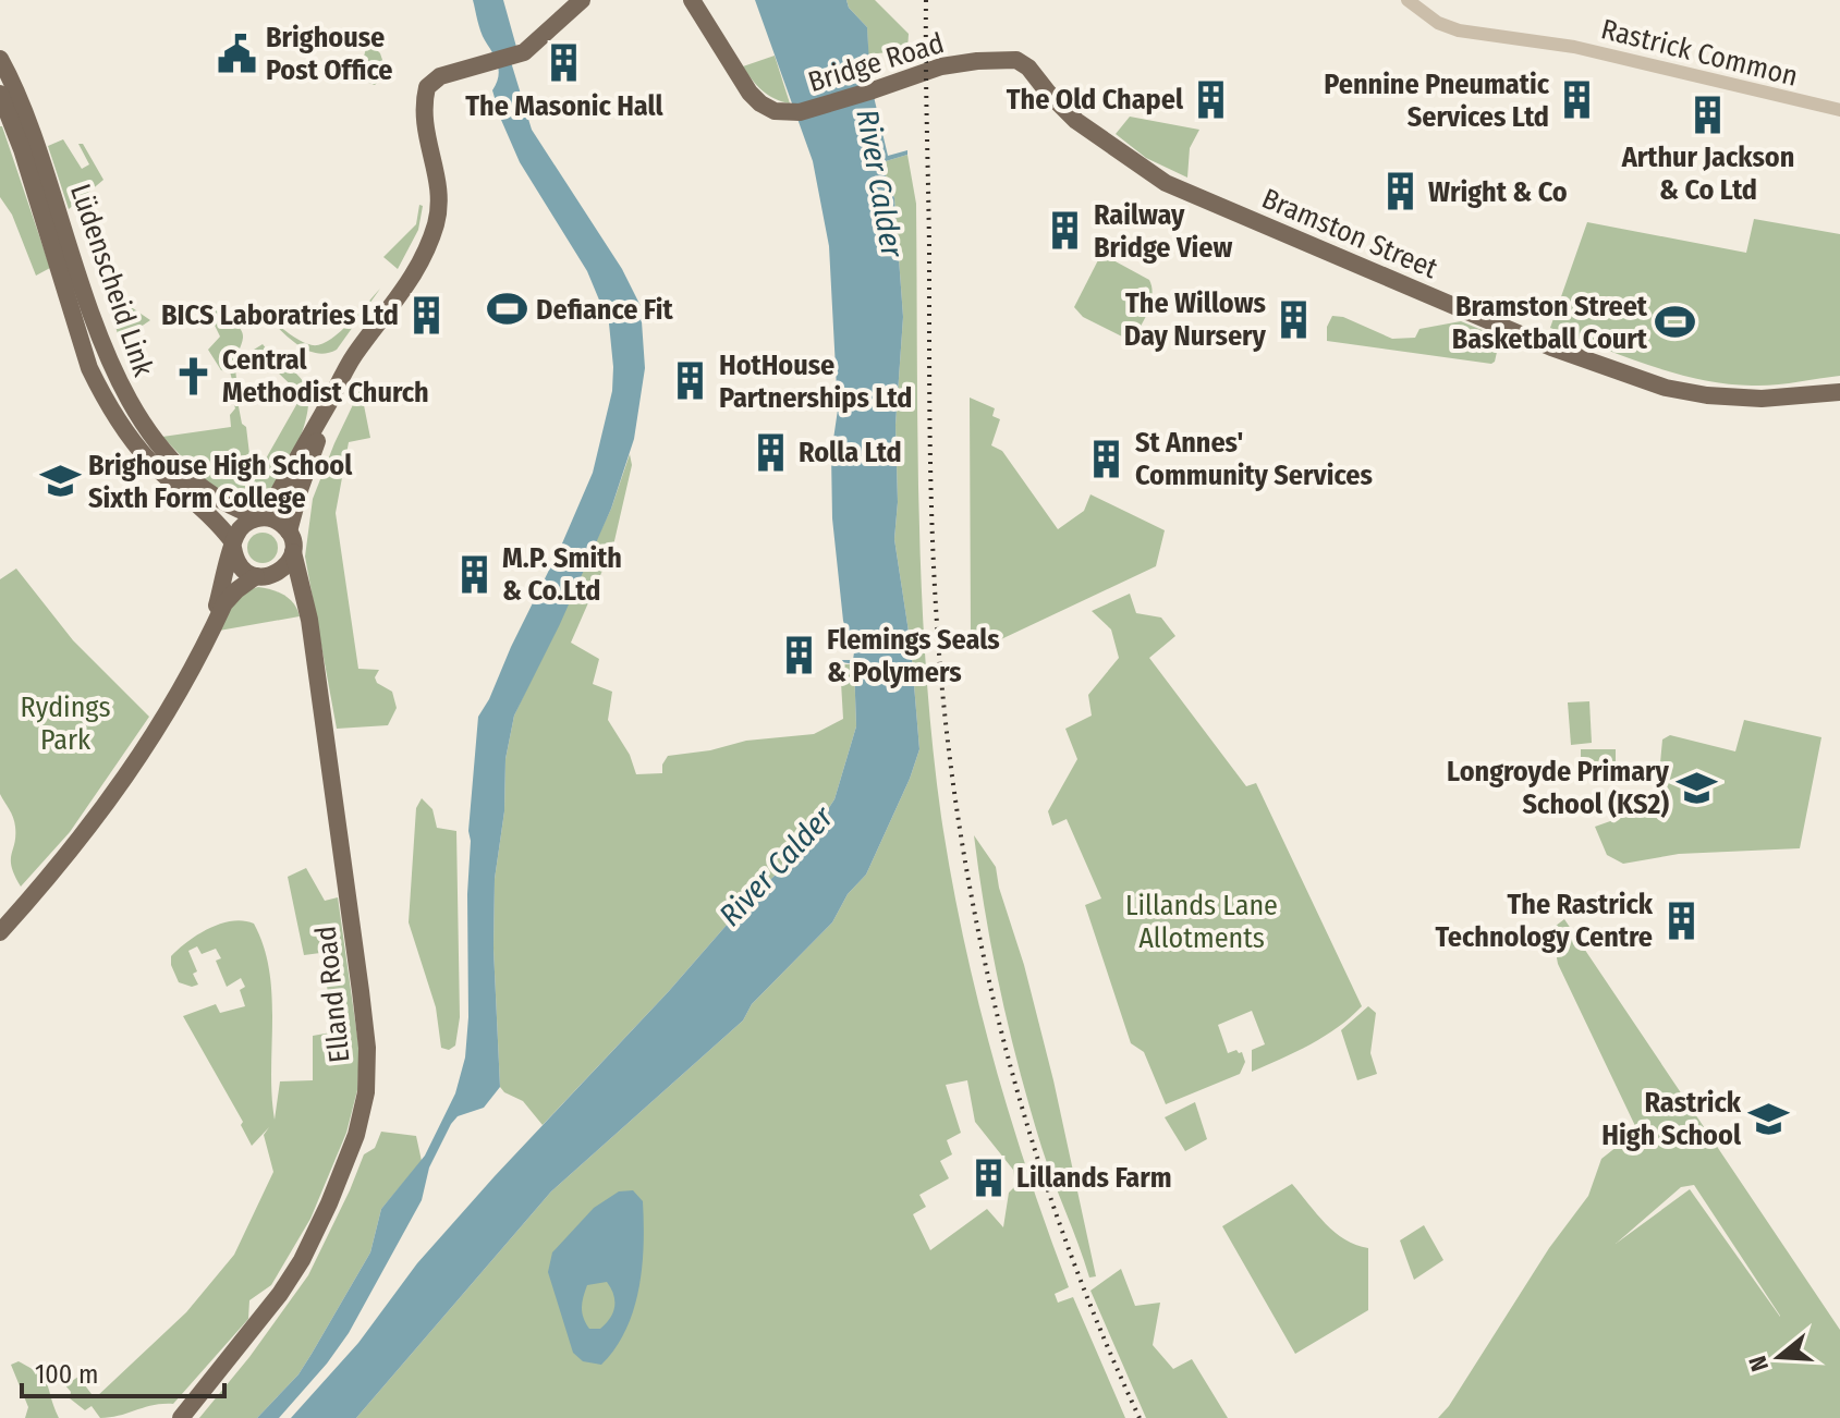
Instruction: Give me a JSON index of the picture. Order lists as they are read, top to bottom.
{
  "streets": {
    "main road": [
      "Bridge Road",
      "Bramston Street",
      "Lüdenscheid Link",
      "Elland Road"
    ],
    "street": ["Rastrick Common"]
  },
  "crossings": [
    ["Bridge Road", "Bramston Street"],
    ["Lüdenscheid Link", "Elland Road"]
  ],
  "water": ["River Calder"],
  "parks": ["Rydings Park", "Lillands Lane Allotments"],
  "places": {
    "public building": ["Brighouse Post Office"],
    "building": [
      "The Masonic Hall",
      "The Old Chapel",
      "Pennine Pneumatic Services Ltd",
      "Arthur Jackson & Co Ltd",
      "Wright & Co",
      "Railway Bridge View",
      "BICS Laboratries Ltd",
      "The Willows Day Nursery",
      "HotHouse Partnerships Ltd",
      "Rolla Ltd",
      "St Annes' Community Services",
      "M.P. Smith & Co.Ltd",
      "Flemings Seals & Polymers",
      "The Rastrick Technology Centre",
      "Lillands Farm"
    ],
    "sports": ["Defiance Fit", "Bramston Street Basketball Court"],
    "church": ["Central Methodist Church"],
    "school or university": ["Brighouse High School Sixth Form College", "Longroyde Primary School (KS2)", "Rastrick High School"]
  },
  "scale_bar": "100 m",
  "north": "left"
}
